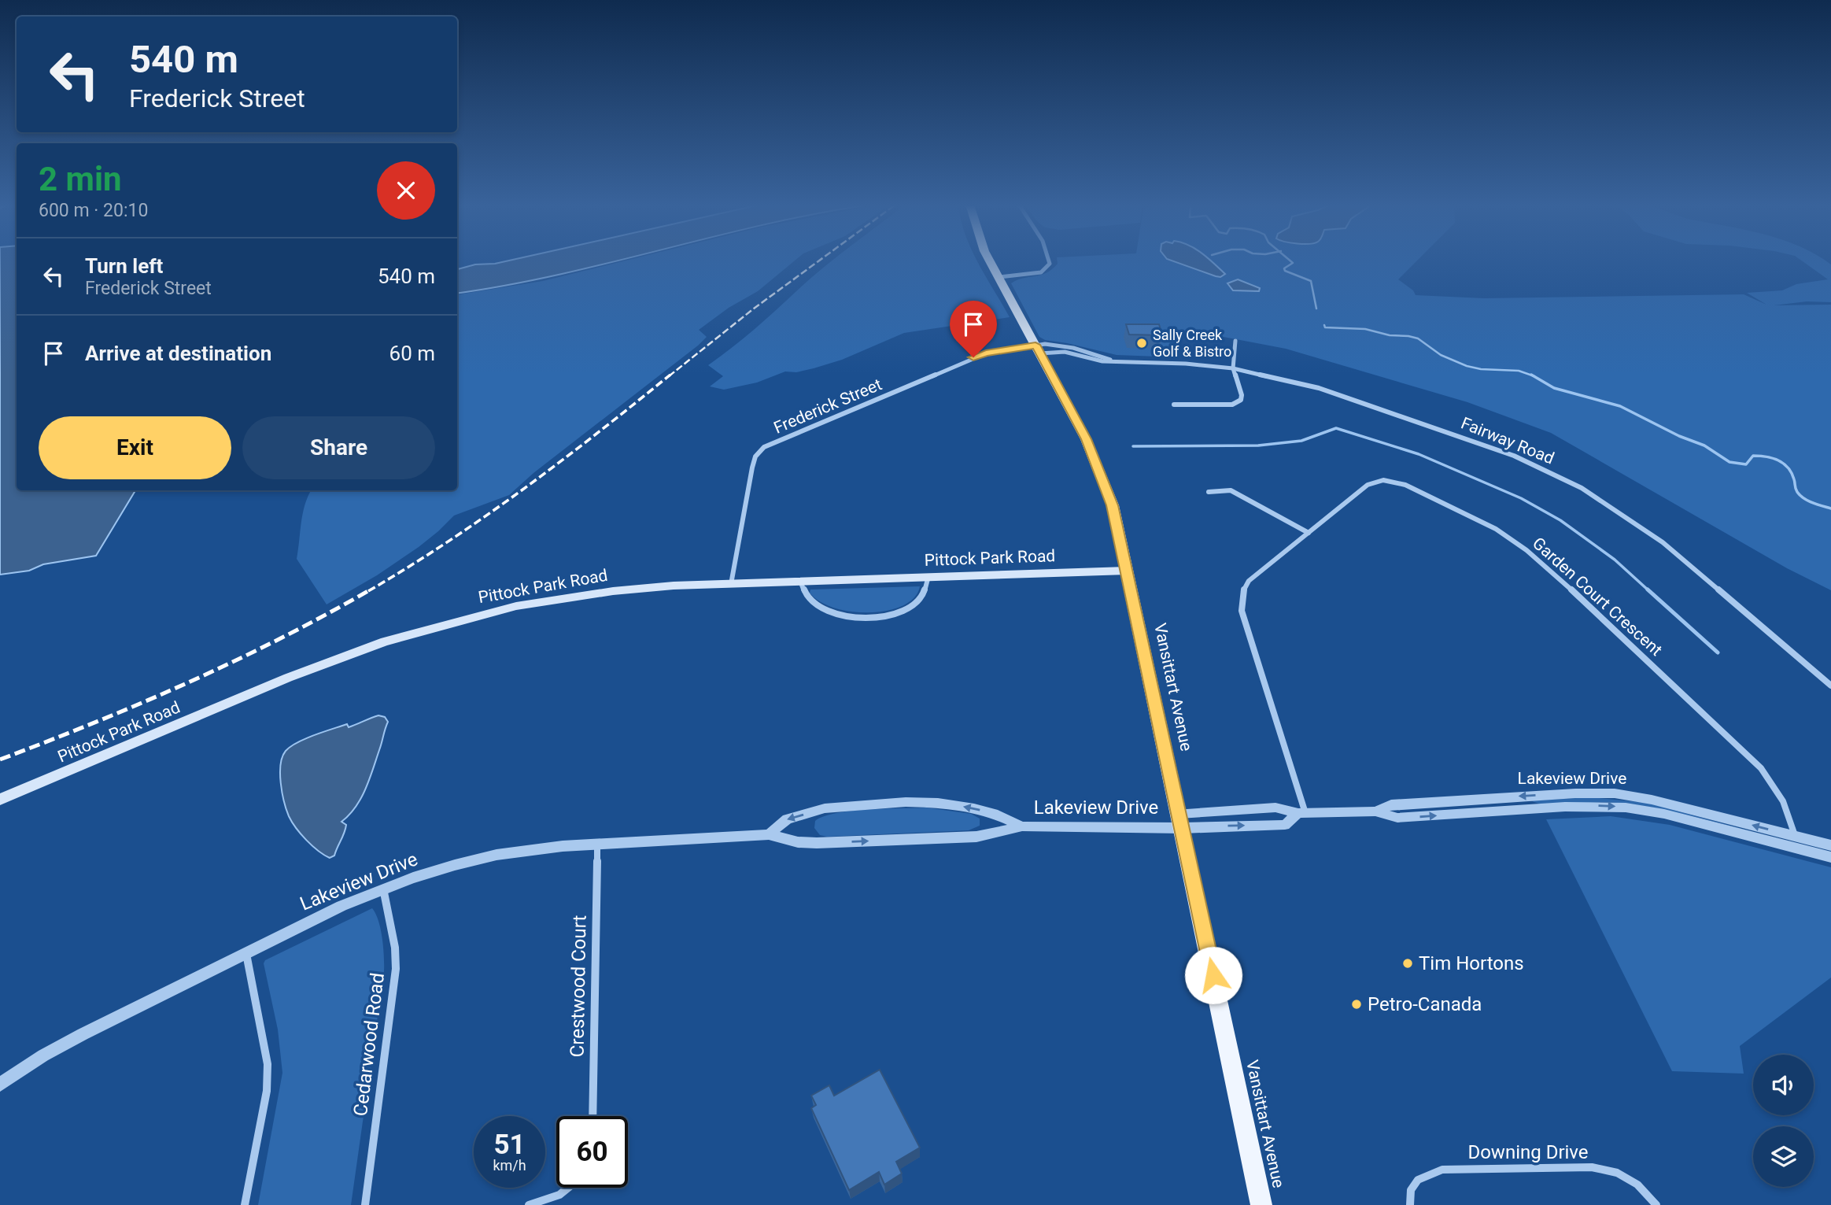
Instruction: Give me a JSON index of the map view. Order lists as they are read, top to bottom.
{
  "streets": {
    "main road": ["Pittock Park Road", "Vansittart Avenue"],
    "street": [
      "Frederick Street",
      "Fairway Road",
      "Garden Court Crescent",
      "Lakeview Drive",
      "Crestwood Court",
      "Cedarwood Road",
      "Downing Drive"
    ]
  },
  "crossings": [
    ["Frederick Street", "Fairway Road"],
    ["Frederick Street", "Pittock Park Road"],
    ["Frederick Street", "Vansittart Avenue"],
    ["Fairway Road", "Vansittart Avenue"],
    ["Pittock Park Road", "Vansittart Avenue"],
    ["Garden Court Crescent", "Lakeview Drive"],
    ["Vansittart Avenue", "Lakeview Drive"],
    ["Lakeview Drive", "Crestwood Court"],
    ["Lakeview Drive", "Cedarwood Road"]
  ],
  "places": ["Sally Creek Golf & Bistro", "Tim Hortons", "Petro-Canada"],
  "page": {
    "turn": ["540 m", "Frederick Street"],
    "heading": ["2 min", "600 m · 20:10"],
    "list": [
      {
        "name": "Turn left",
        "note": "Frederick Street",
        "value": "540 m"
      },
      {
        "name": "Arrive at destination",
        "value": "60 m"
      }
    ],
    "buttons": ["Exit", "Share"],
    "speed": "51 km/h",
    "limit": "60"
  }
}
